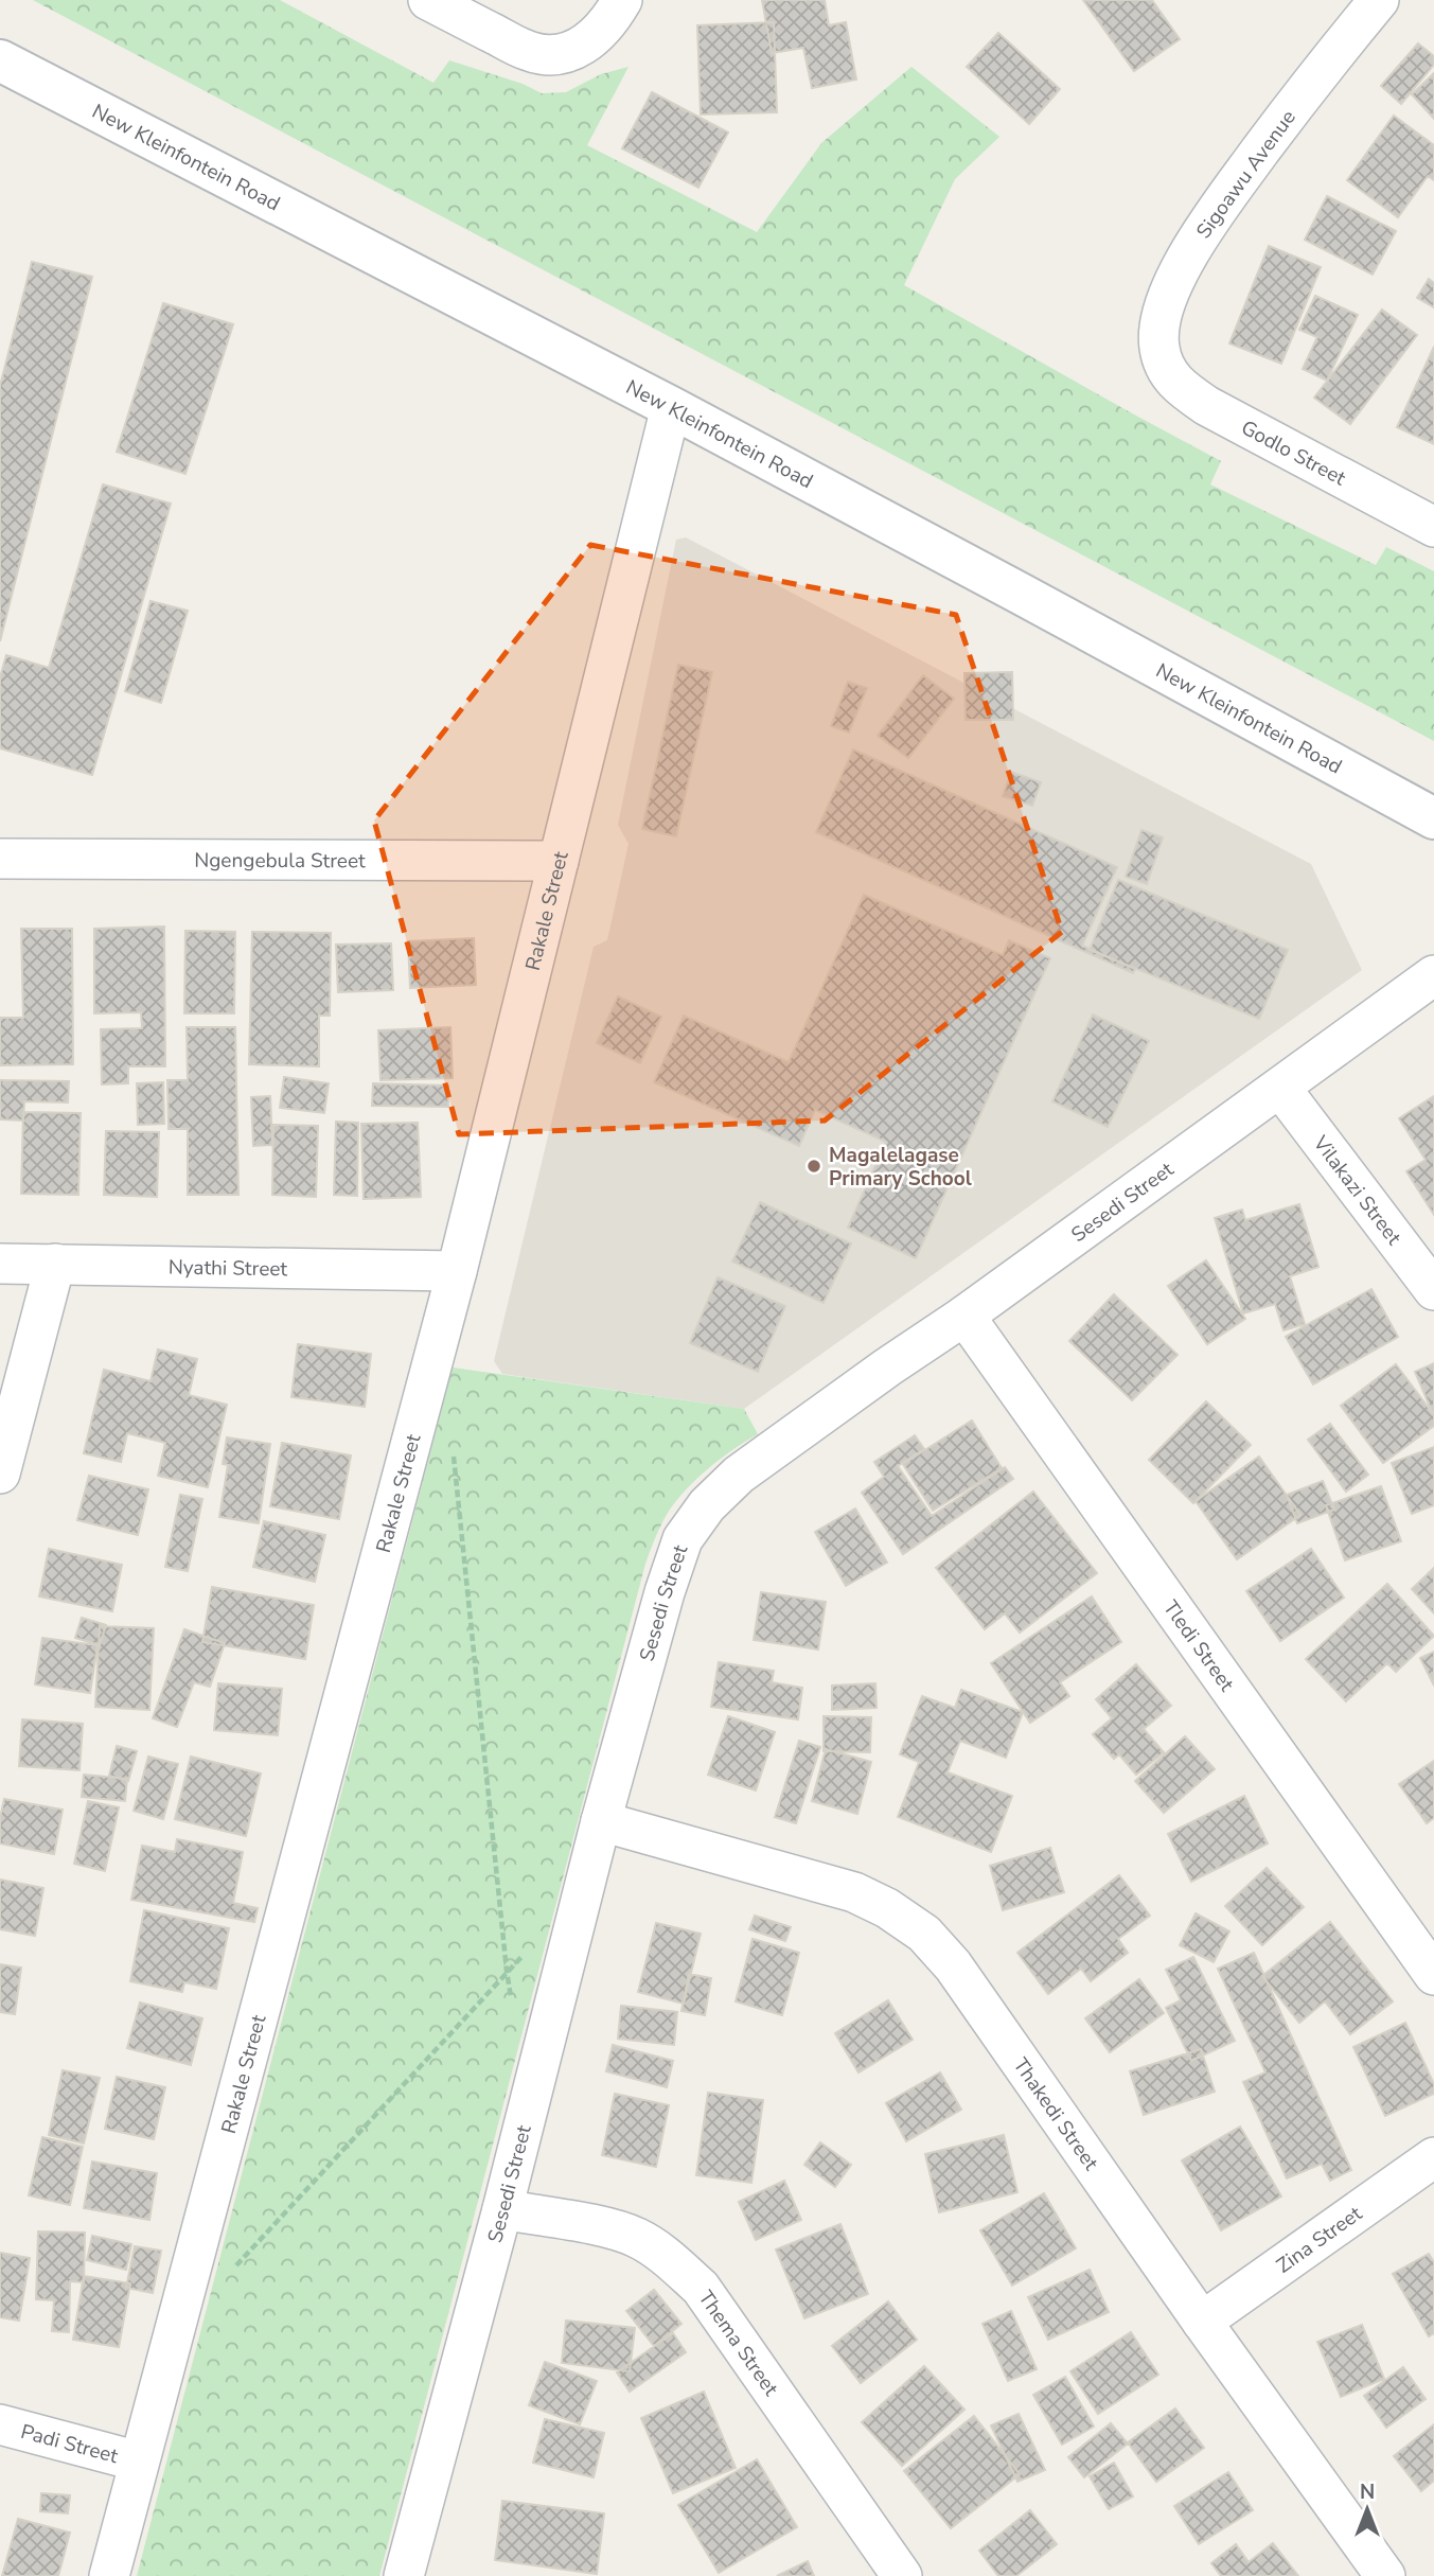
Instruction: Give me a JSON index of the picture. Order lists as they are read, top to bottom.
{
  "streets": {
    "street": [
      "New Kleinfontein Road",
      "Sigoawu Avenue",
      "Godlo Street",
      "Ngengebula Street",
      "Rakale Street",
      "Vilakazi Street",
      "Sesedi Street",
      "Nyathi Street",
      "Tledi Street",
      "Thakedi Street",
      "Zina Street",
      "Thema Street",
      "Padi Street"
    ]
  },
  "crossings": [
    ["New Kleinfontein Road", "Rakale Street"],
    ["Sigoawu Avenue", "Godlo Street"],
    ["Ngengebula Street", "Rakale Street"],
    ["Rakale Street", "Nyathi Street"],
    ["Rakale Street", "Padi Street"],
    ["Vilakazi Street", "Sesedi Street"],
    ["Sesedi Street", "Tledi Street"],
    ["Sesedi Street", "Thakedi Street"],
    ["Sesedi Street", "Thema Street"],
    ["Thakedi Street", "Zina Street"]
  ],
  "places": ["Magalelagase Primary School"],
  "north": "top"
}
